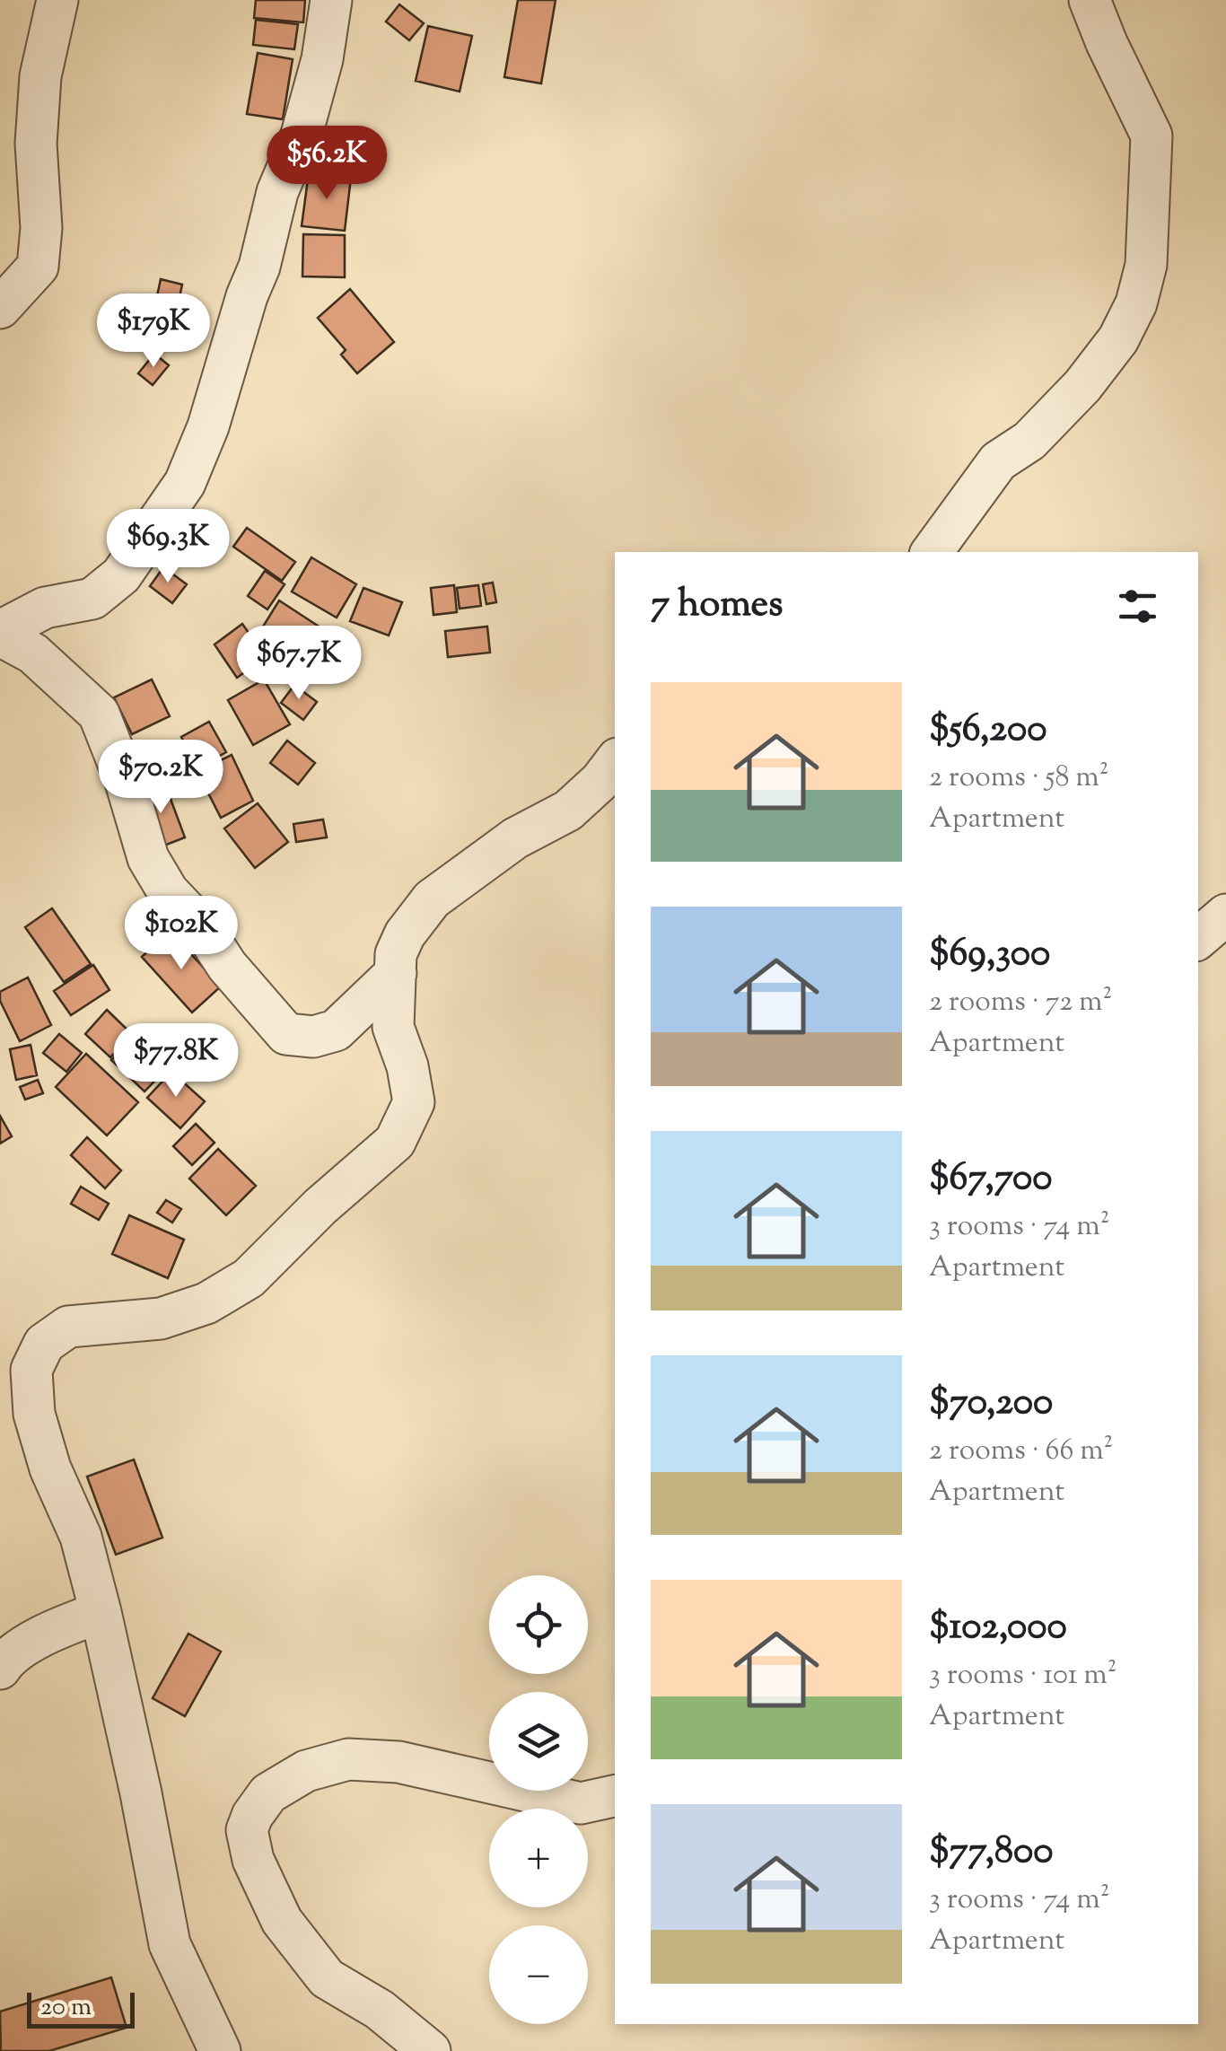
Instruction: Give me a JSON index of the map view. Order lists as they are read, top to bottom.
{
  "scale_bar": "20 m",
  "page": {
    "price": [
      "$56.2K",
      "$179K",
      "$69.3K",
      "$67.7K",
      "$70.2K",
      "$102K",
      "$77.8K"
    ],
    "heading": "7 homes",
    "list": [
      {
        "name": "$56,200",
        "note": "2 rooms · 58 m² · Apartment"
      },
      {
        "name": "$69,300",
        "note": "2 rooms · 72 m² · Apartment"
      },
      {
        "name": "$67,700",
        "note": "3 rooms · 74 m² · Apartment"
      },
      {
        "name": "$70,200",
        "note": "2 rooms · 66 m² · Apartment"
      },
      {
        "name": "$102,000",
        "note": "3 rooms · 101 m² · Apartment"
      },
      {
        "name": "$77,800",
        "note": "3 rooms · 74 m² · Apartment"
      }
    ],
    "map_buttons": ["+", "−"],
    "scale": "20 m"
  }
}
